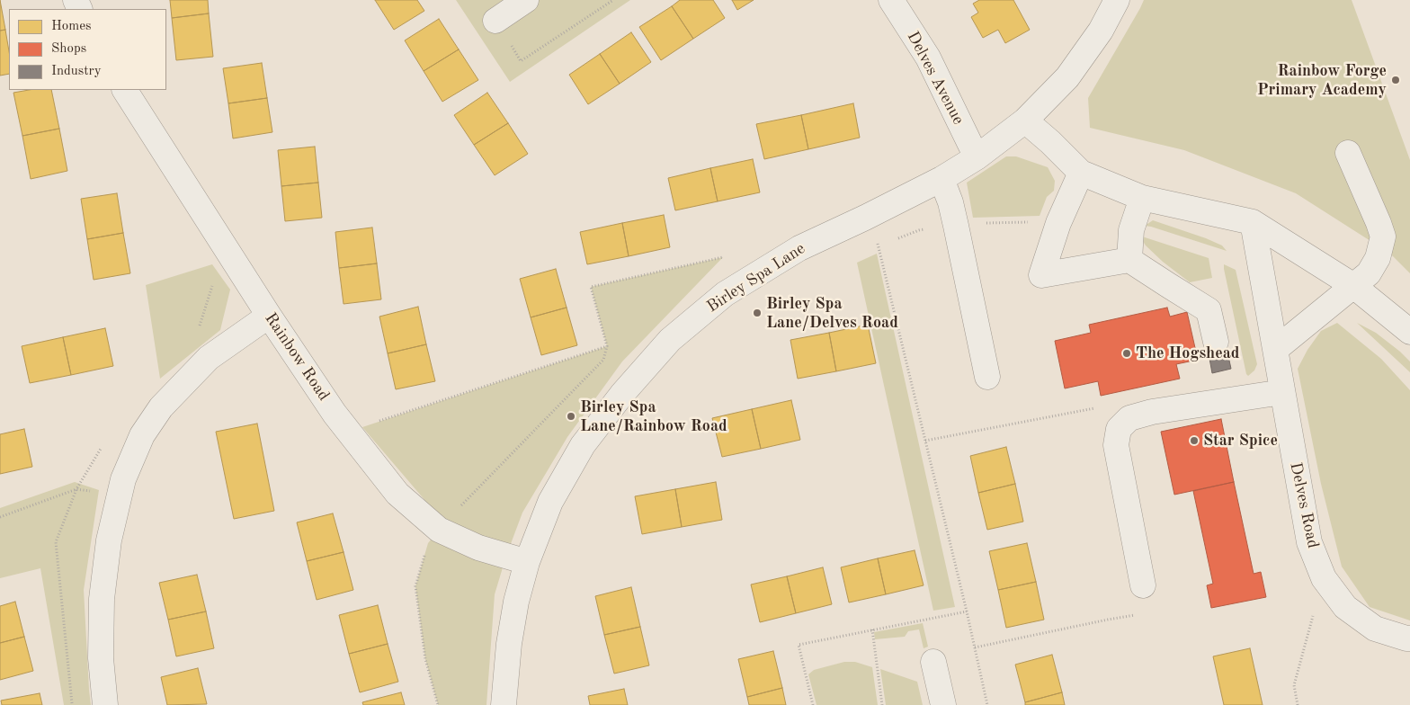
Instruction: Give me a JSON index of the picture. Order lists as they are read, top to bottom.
{
  "streets": {
    "street": [
      "Delves Avenue",
      "Birley Spa Lane",
      "Rainbow Road",
      "Delves Road"
    ]
  },
  "crossings": [
    ["Delves Avenue", "Birley Spa Lane"],
    ["Birley Spa Lane", "Rainbow Road"]
  ],
  "places": [
    "Rainbow Forge Primary Academy",
    "Birley Spa Lane/Delves Road",
    "The Hogshead",
    "Birley Spa Lane/Rainbow Road",
    "Star Spice"
  ],
  "legend": ["Homes", "Shops", "Industry"]
}
